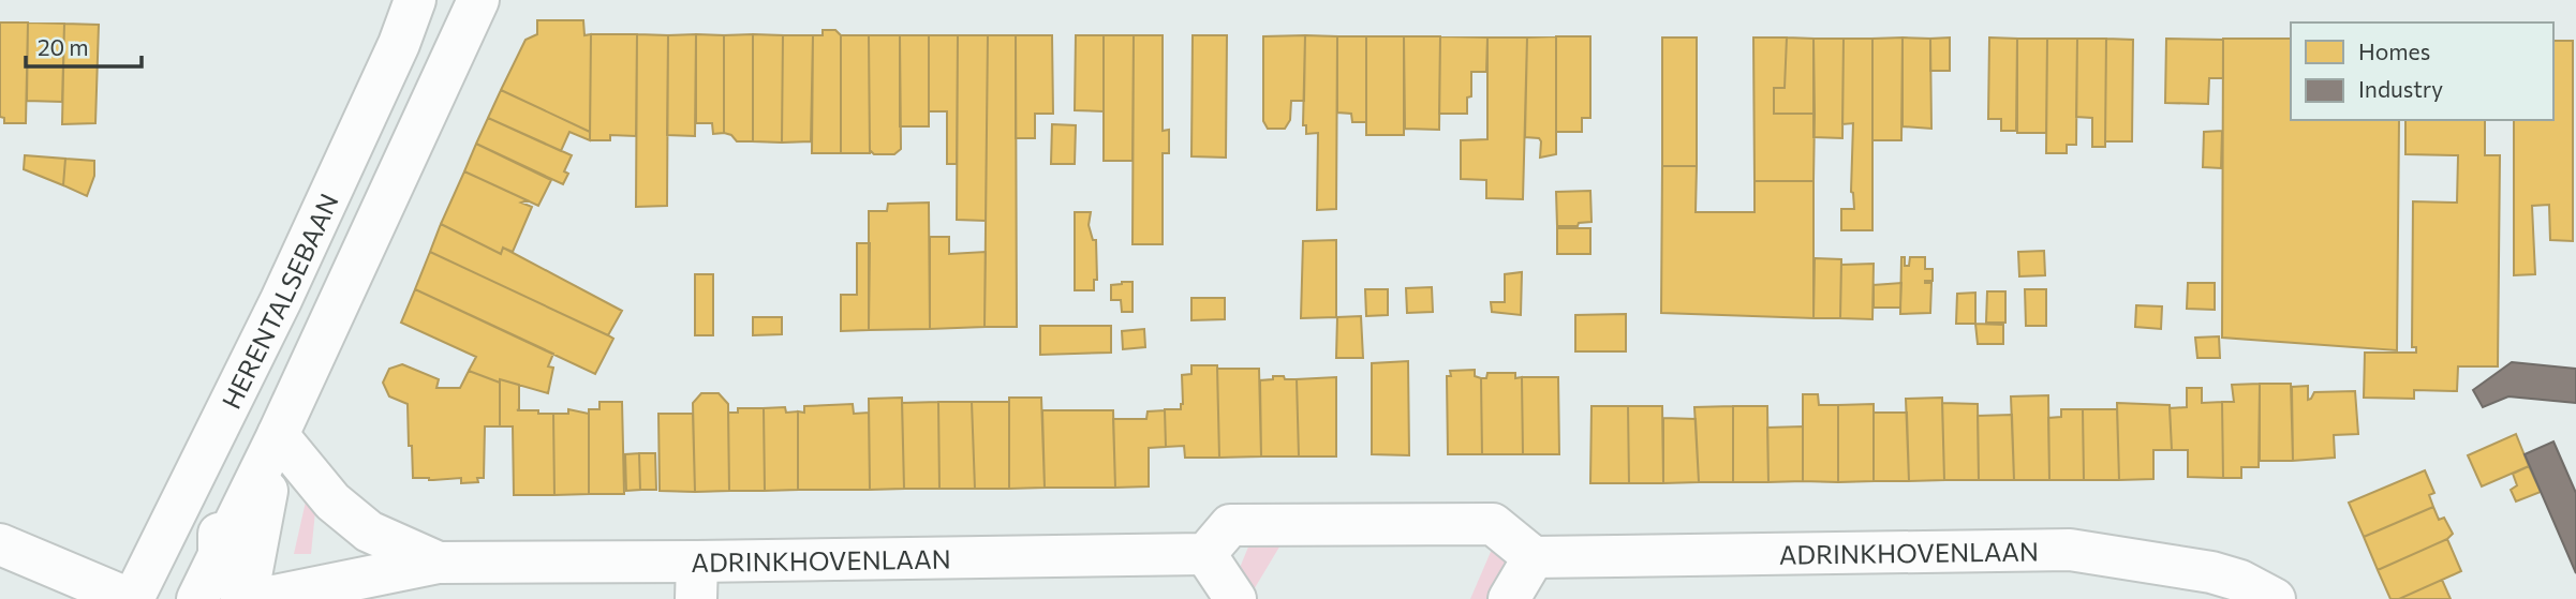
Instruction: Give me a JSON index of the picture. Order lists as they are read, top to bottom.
{
  "streets": {
    "street": ["HERENTALSEBAAN", "ADRINKHOVENLAAN"]
  },
  "crossings": [
    ["HERENTALSEBAAN", "ADRINKHOVENLAAN"]
  ],
  "legend": ["Homes", "Industry"],
  "scale_bar": "20 m"
}
